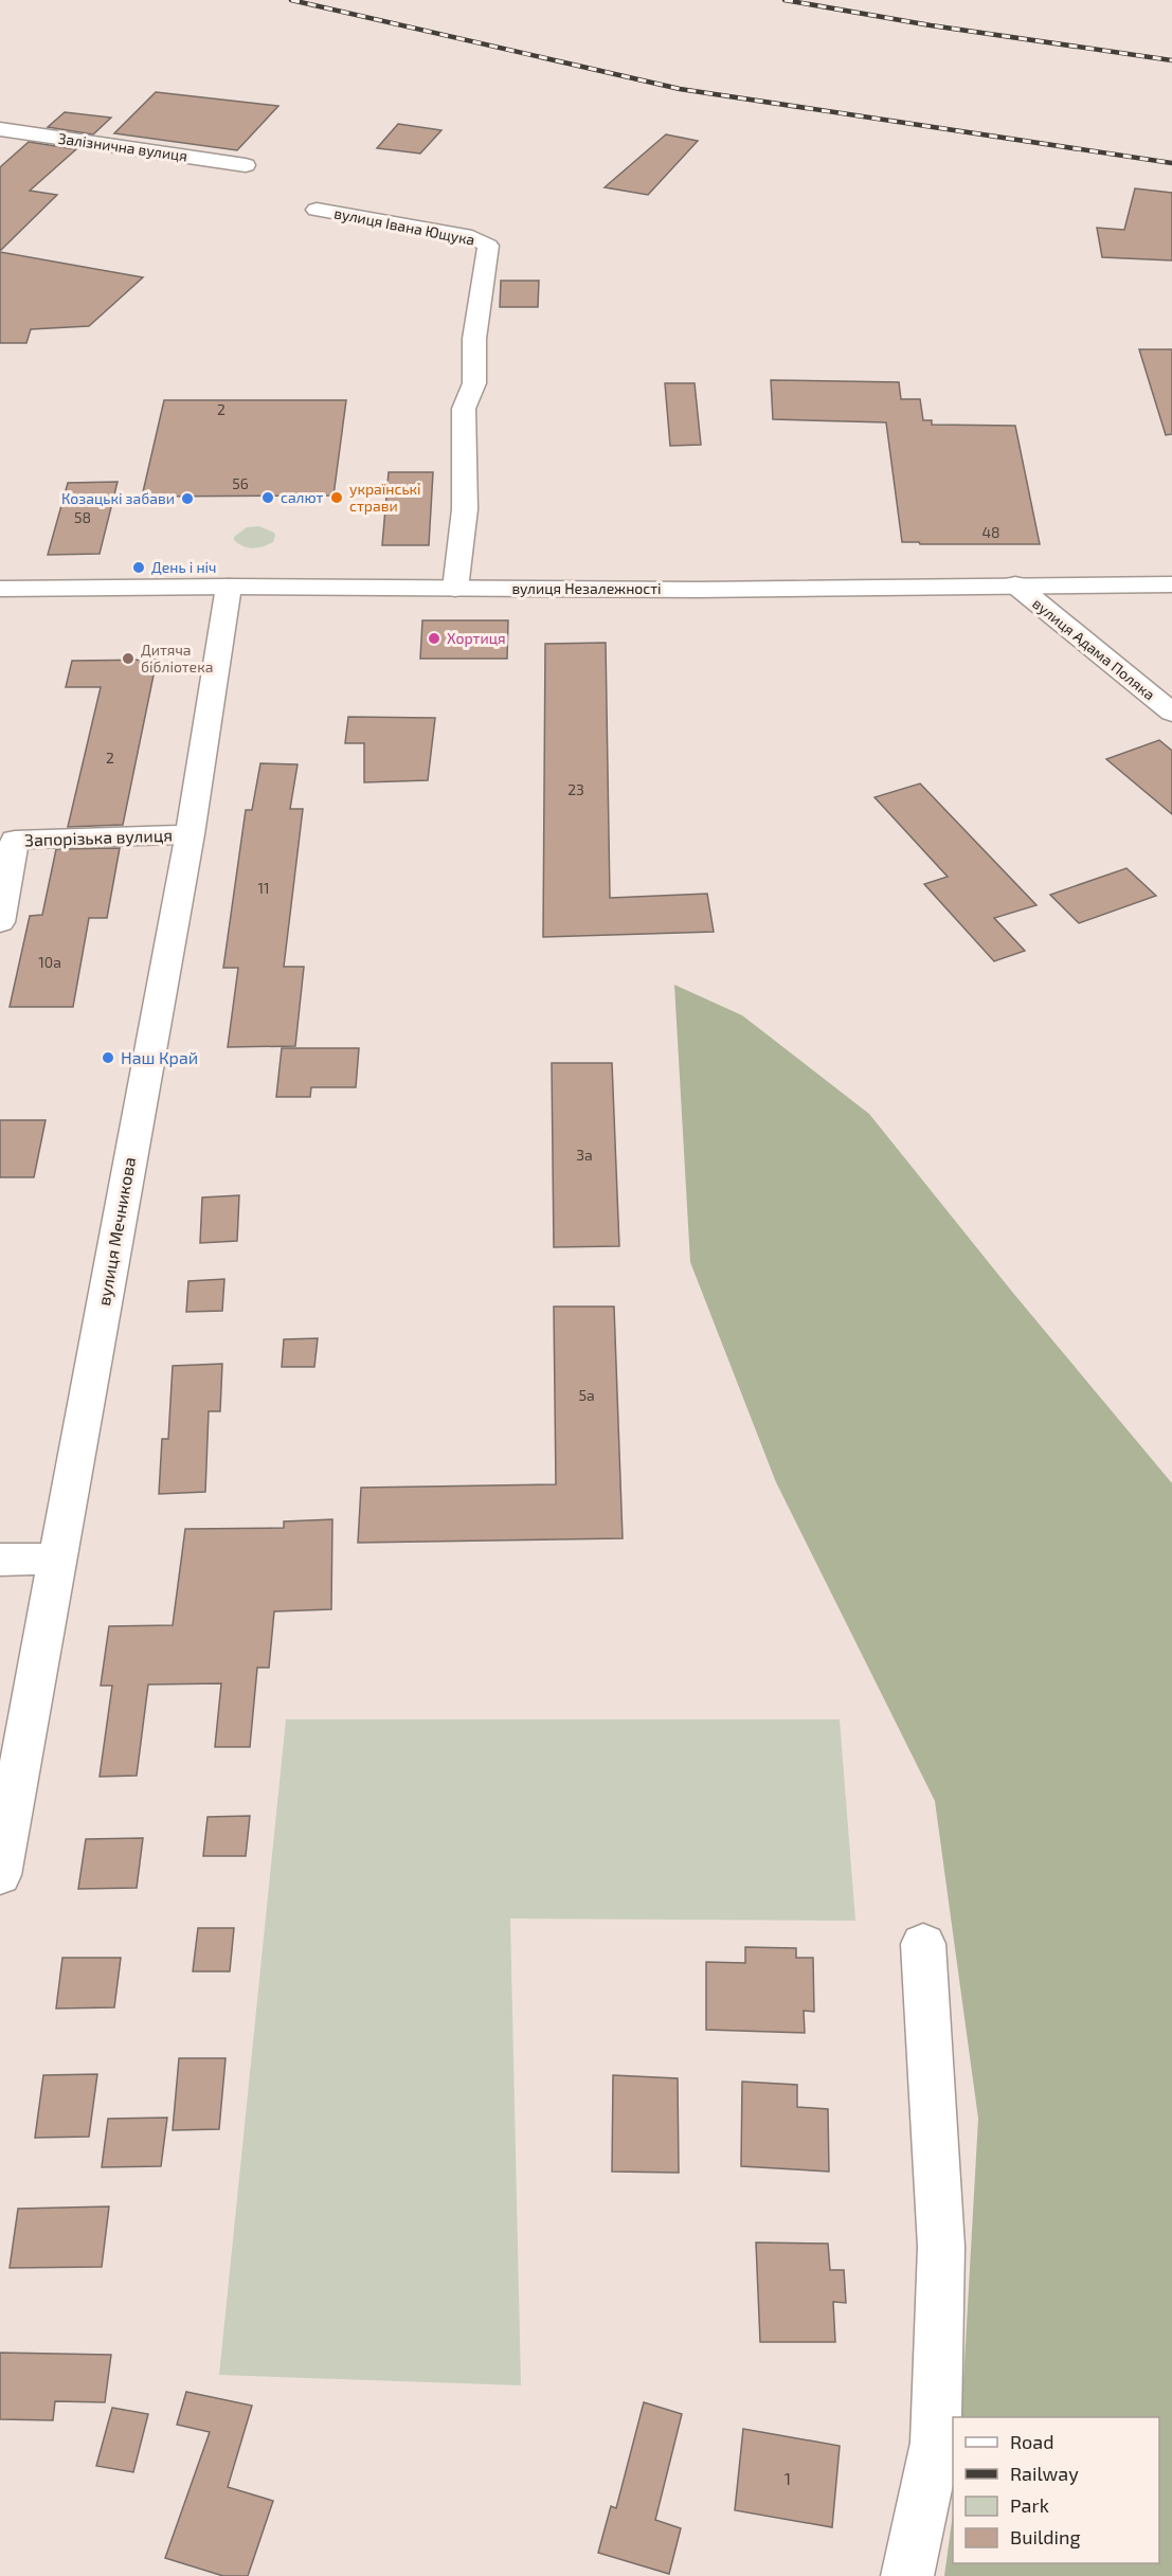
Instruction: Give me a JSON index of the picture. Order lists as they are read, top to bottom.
{
  "streets": {
    "street": [
      "Залізнична вулиця",
      "вулиця Івана Ющука",
      "вулиця Незалежності",
      "вулиця Адама Поляка",
      "Запорізька вулиця",
      "вулиця Мечникова"
    ]
  },
  "crossings": [
    ["вулиця Івана Ющука", "вулиця Незалежності"],
    ["вулиця Незалежності", "вулиця Адама Поляка"],
    ["вулиця Незалежності", "вулиця Мечникова"],
    ["Запорізька вулиця", "вулиця Мечникова"]
  ],
  "places": [
    "салют",
    "українські страви",
    "Козацькі забави",
    "День і ніч",
    "Хортиця",
    "Дитяча бібліотека",
    "Наш Край"
  ],
  "house_numbers": [
    "2",
    "56",
    "58",
    "48",
    "2",
    "23",
    "11",
    "10а",
    "3а",
    "5а",
    "1"
  ],
  "legend": [
    "Road",
    "Railway",
    "Park",
    "Building"
  ]
}
